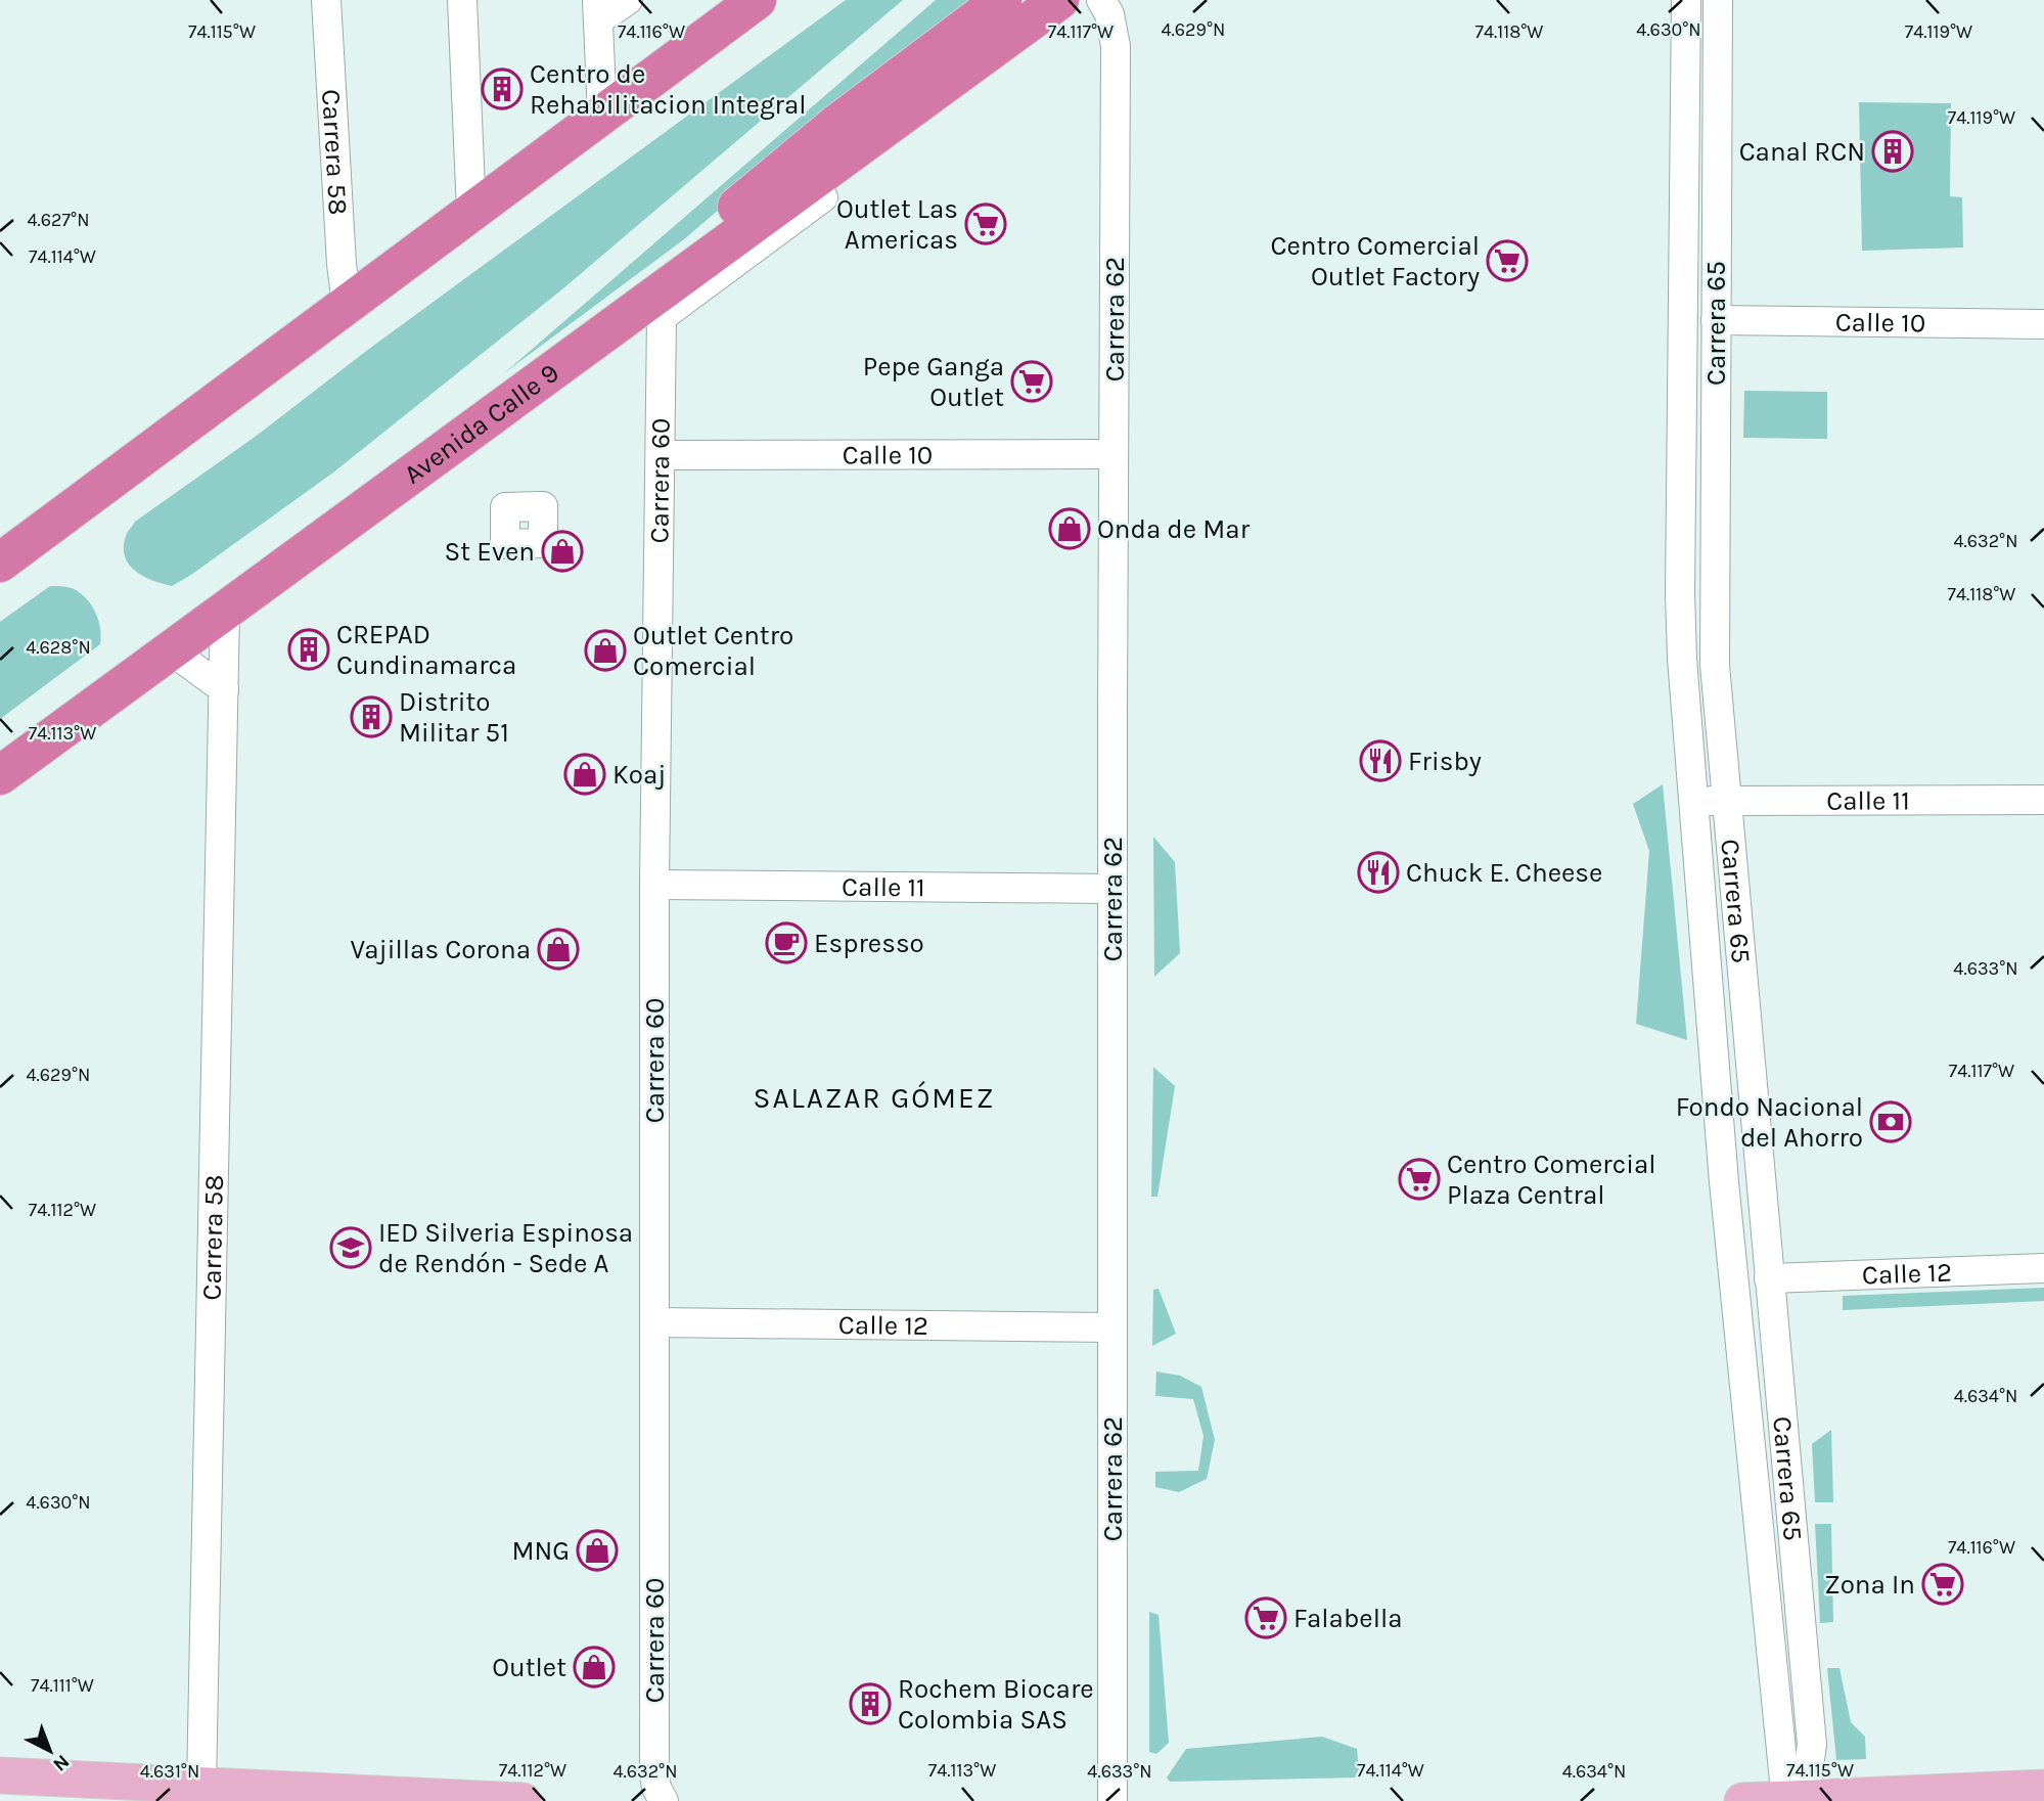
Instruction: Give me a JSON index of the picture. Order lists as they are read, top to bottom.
{
  "streets": {
    "highway": ["Avenida Calle 9"],
    "street": [
      "Carrera 58",
      "Carrera 62",
      "Calle 10",
      "Carrera 65",
      "Carrera 60",
      "Calle 11",
      "Calle 12"
    ]
  },
  "crossings": [
    ["Carrera 58", "Avenida Calle 9"],
    ["Carrera 62", "Calle 10"],
    ["Carrera 62", "Calle 11"],
    ["Carrera 62", "Calle 12"],
    ["Calle 10", "Carrera 65"],
    ["Calle 10", "Carrera 60"],
    ["Carrera 65", "Calle 11"],
    ["Carrera 65", "Calle 12"],
    ["Avenida Calle 9", "Carrera 60"],
    ["Carrera 60", "Calle 11"],
    ["Carrera 60", "Calle 12"]
  ],
  "districts": ["SALAZAR GÓMEZ"],
  "places": {
    "building": [
      "Centro de Rehabilitacion Integral",
      "Canal RCN",
      "CREPAD Cundinamarca",
      "Distrito Militar 51",
      "Rochem Biocare Colombia SAS"
    ],
    "supermarket": [
      "Outlet Las Americas",
      "Centro Comercial Outlet Factory",
      "Pepe Ganga Outlet",
      "Centro Comercial Plaza Central",
      "Zona In",
      "Falabella"
    ],
    "shop": [
      "Onda de Mar",
      "St Even",
      "Outlet Centro Comercial",
      "Koaj",
      "Vajillas Corona",
      "MNG",
      "Outlet"
    ],
    "restaurant": ["Frisby", "Chuck E. Cheese"],
    "cafe": ["Espresso"],
    "bank": ["Fondo Nacional del Ahorro"],
    "school or university": ["IED Silveria Espinosa de Rendón - Sede A"]
  },
  "north": "bottom right",
  "coordinates": [
    "4.629°N",
    "4.630°N",
    "74.115°W",
    "74.116°W",
    "74.117°W",
    "74.118°W",
    "74.119°W",
    "4.627°N",
    "74.114°W",
    "4.632°N",
    "4.628°N",
    "74.113°W",
    "4.633°N",
    "74.112°W",
    "4.634°N",
    "74.111°W",
    "4.631°N"
  ]
}
